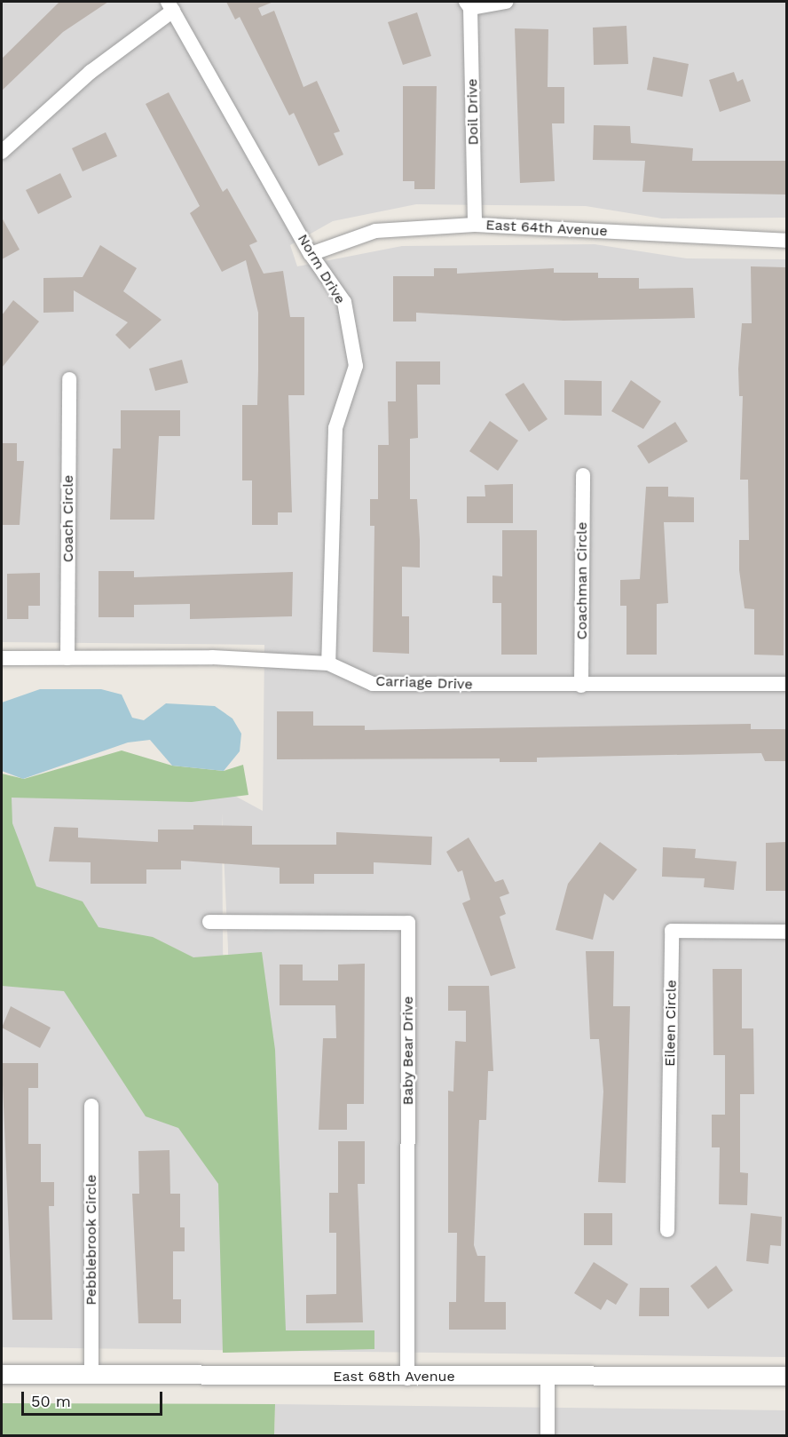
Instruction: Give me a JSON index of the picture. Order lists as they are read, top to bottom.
{
  "streets": {
    "street": [
      "Doil Drive",
      "East 64th Avenue",
      "Norm Drive",
      "Coach Circle",
      "Coachman Circle",
      "Carriage Drive",
      "Eileen Circle",
      "Baby Bear Drive",
      "Pebblebrook Circle",
      "East 68th Avenue"
    ]
  },
  "crossings": [
    ["Doil Drive", "East 64th Avenue"],
    ["East 64th Avenue", "Norm Drive"],
    ["Norm Drive", "Carriage Drive"],
    ["Coach Circle", "Carriage Drive"],
    ["Coachman Circle", "Carriage Drive"],
    ["Baby Bear Drive", "East 68th Avenue"],
    ["Pebblebrook Circle", "East 68th Avenue"]
  ],
  "scale_bar": "50 m"
}
